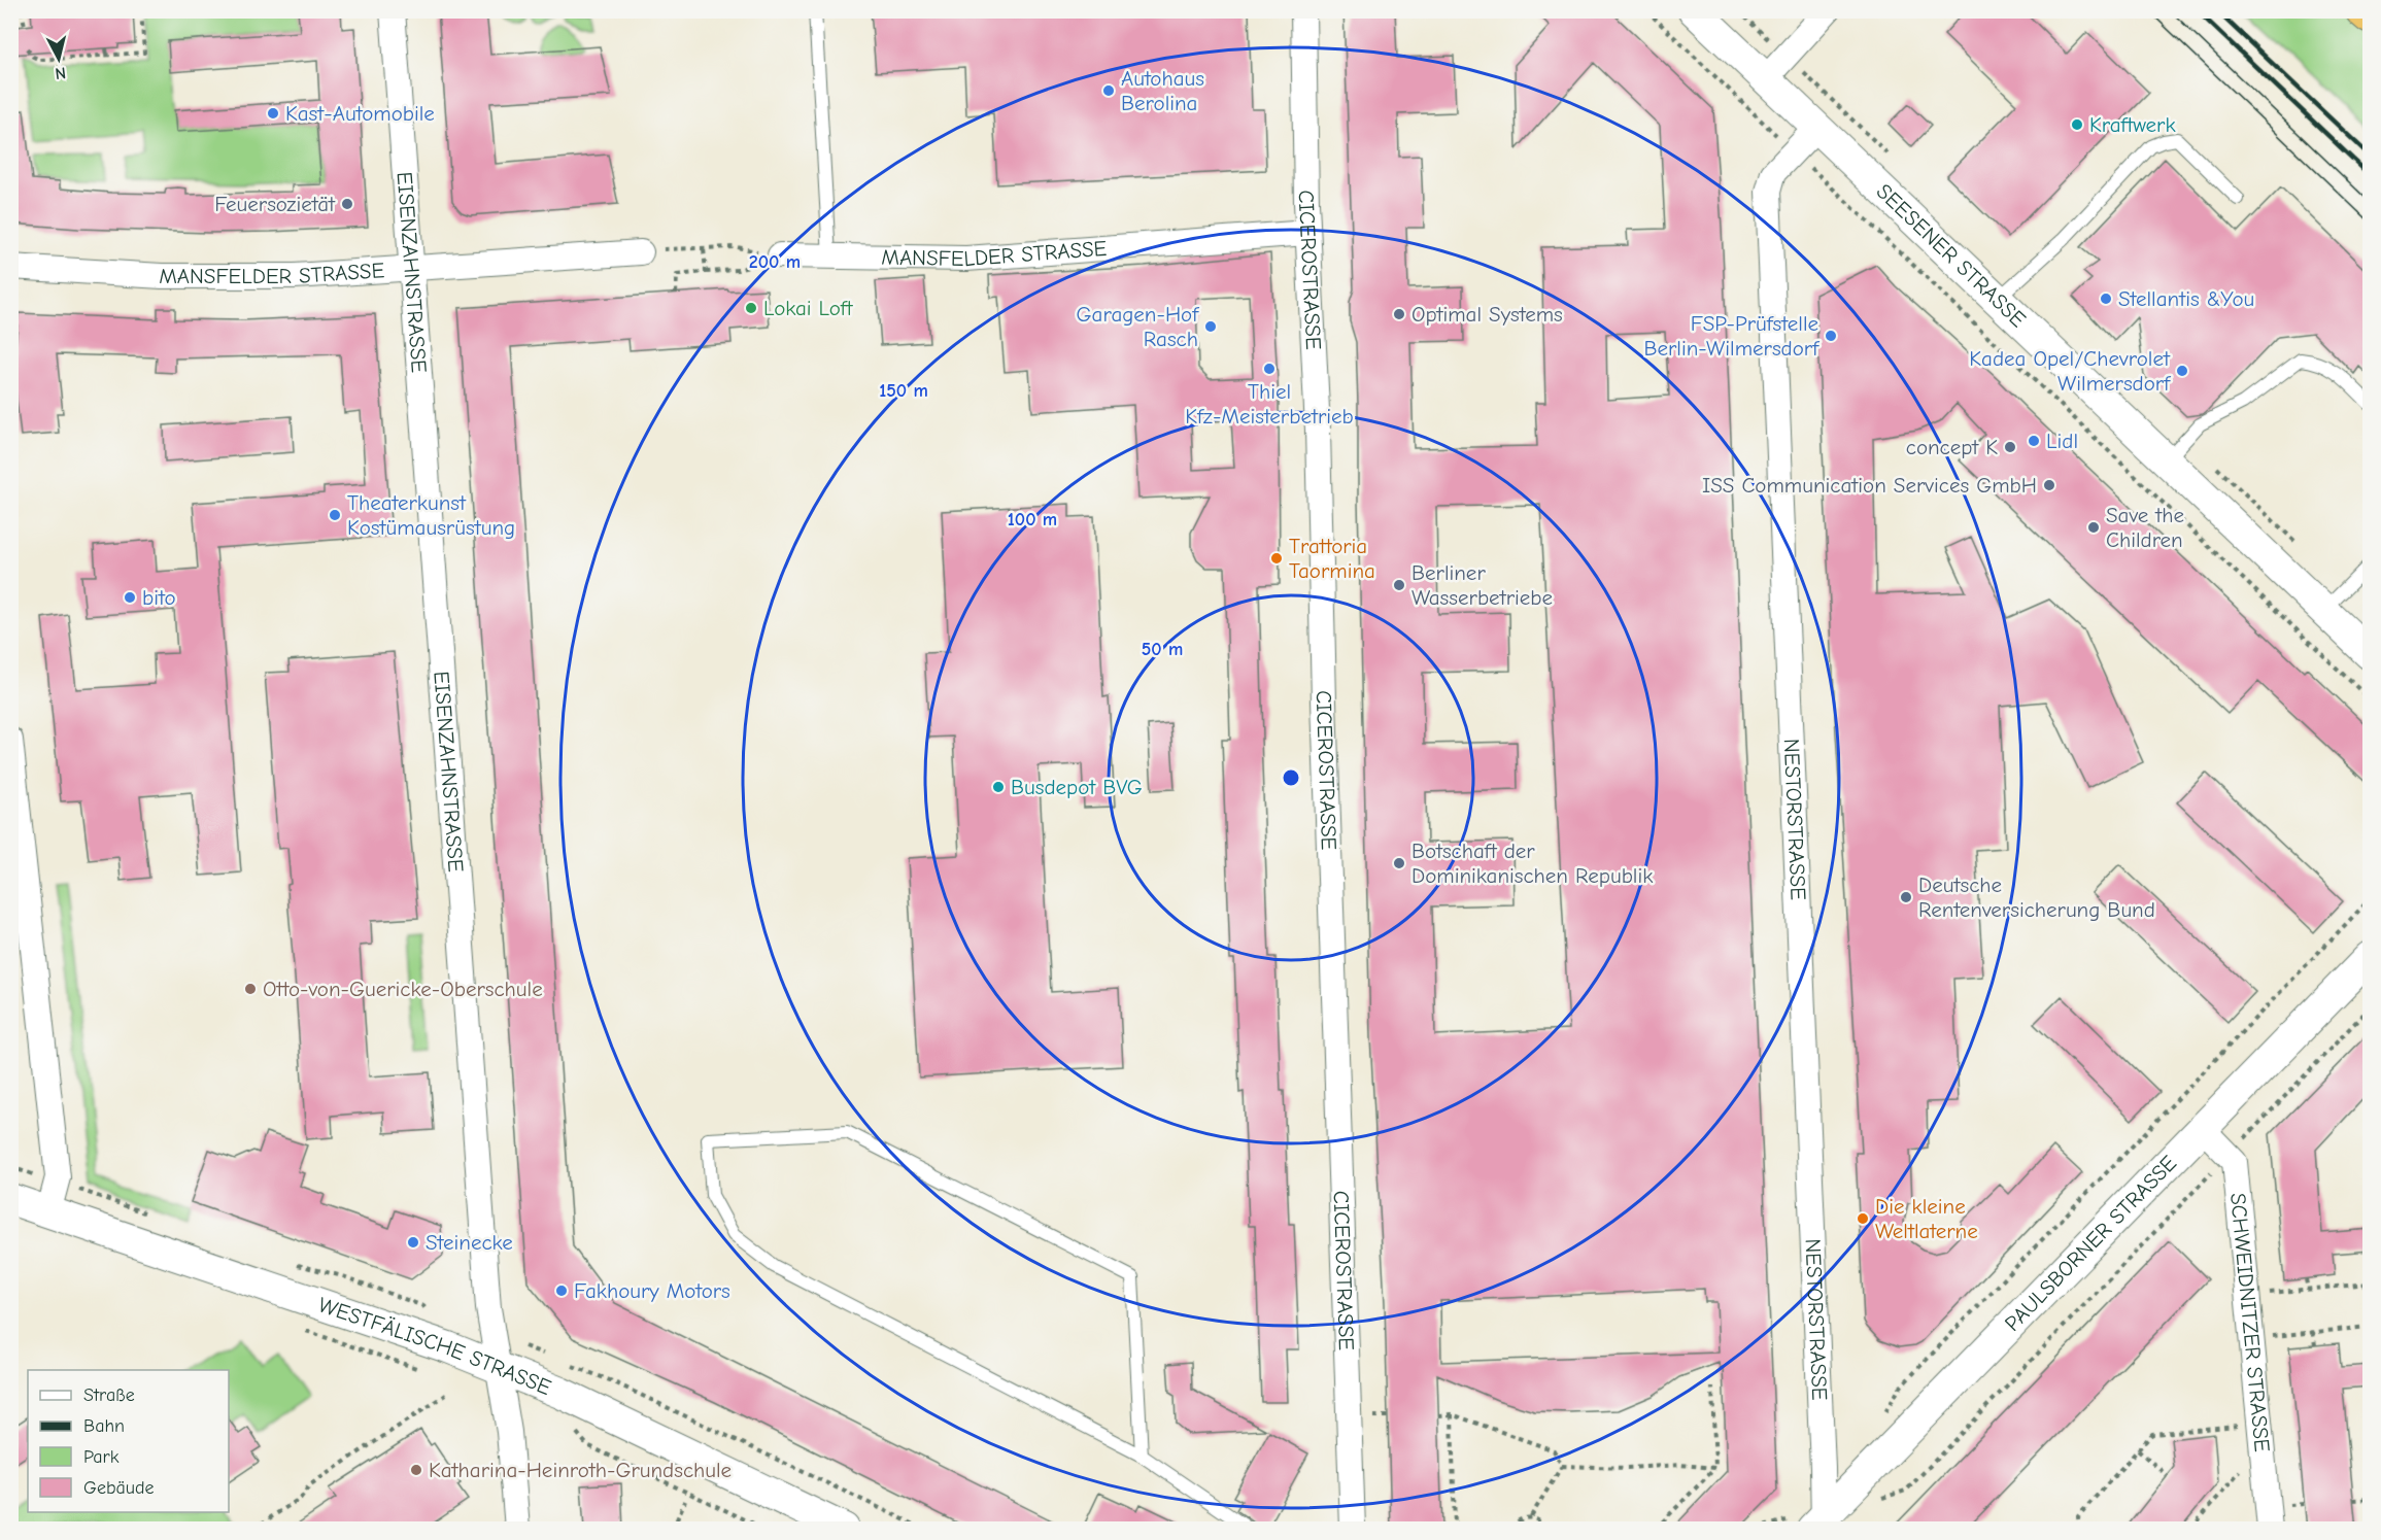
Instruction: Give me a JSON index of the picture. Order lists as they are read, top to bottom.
{
  "streets": {
    "street": [
      "MANSFELDER STRASSE",
      "SEESENER STRASSE",
      "CICEROSTRASSE",
      "EISENZAHNSTRASSE",
      "NESTORSTRASSE",
      "PAULSBORNER STRASSE",
      "SCHWEIDNITZER STRASSE",
      "WESTFÄLISCHE STRASSE"
    ]
  },
  "crossings": [
    ["MANSFELDER STRASSE", "CICEROSTRASSE"],
    ["MANSFELDER STRASSE", "EISENZAHNSTRASSE"],
    ["SEESENER STRASSE", "NESTORSTRASSE"],
    ["EISENZAHNSTRASSE", "WESTFÄLISCHE STRASSE"],
    ["NESTORSTRASSE", "PAULSBORNER STRASSE"],
    ["PAULSBORNER STRASSE", "SCHWEIDNITZER STRASSE"]
  ],
  "places": [
    "Autohaus Berolina",
    "Kast-Automobile",
    "Kraftwerk",
    "Feuersozietät",
    "Stellantis &You",
    "Lokai Loft",
    "Optimal Systems",
    "Garagen-Hof Rasch",
    "FSP-Prüfstelle Berlin-Wilmersdorf",
    "Thiel Kfz-Meisterbetrieb",
    "Kadea Opel/Chevrolet Wilmersdorf",
    "Lidl",
    "concept K",
    "ISS Communication Services GmbH",
    "Theaterkunst Kostümausrüstung",
    "Save the Children",
    "Trattoria Taormina",
    "Berliner Wasserbetriebe",
    "bito",
    "Busdepot BVG",
    "Botschaft der Dominikanischen Republik",
    "Deutsche Rentenversicherung Bund",
    "Otto-von-Guericke-Oberschule",
    "Die kleine Weltlaterne",
    "Steinecke",
    "Fakhoury Motors",
    "Katharina-Heinroth-Grundschule"
  ],
  "legend": [
    "Straße",
    "Bahn",
    "Park",
    "Gebäude"
  ],
  "north": "bottom",
  "rings": [
    "200 m",
    "150 m",
    "100 m",
    "50 m"
  ]
}
